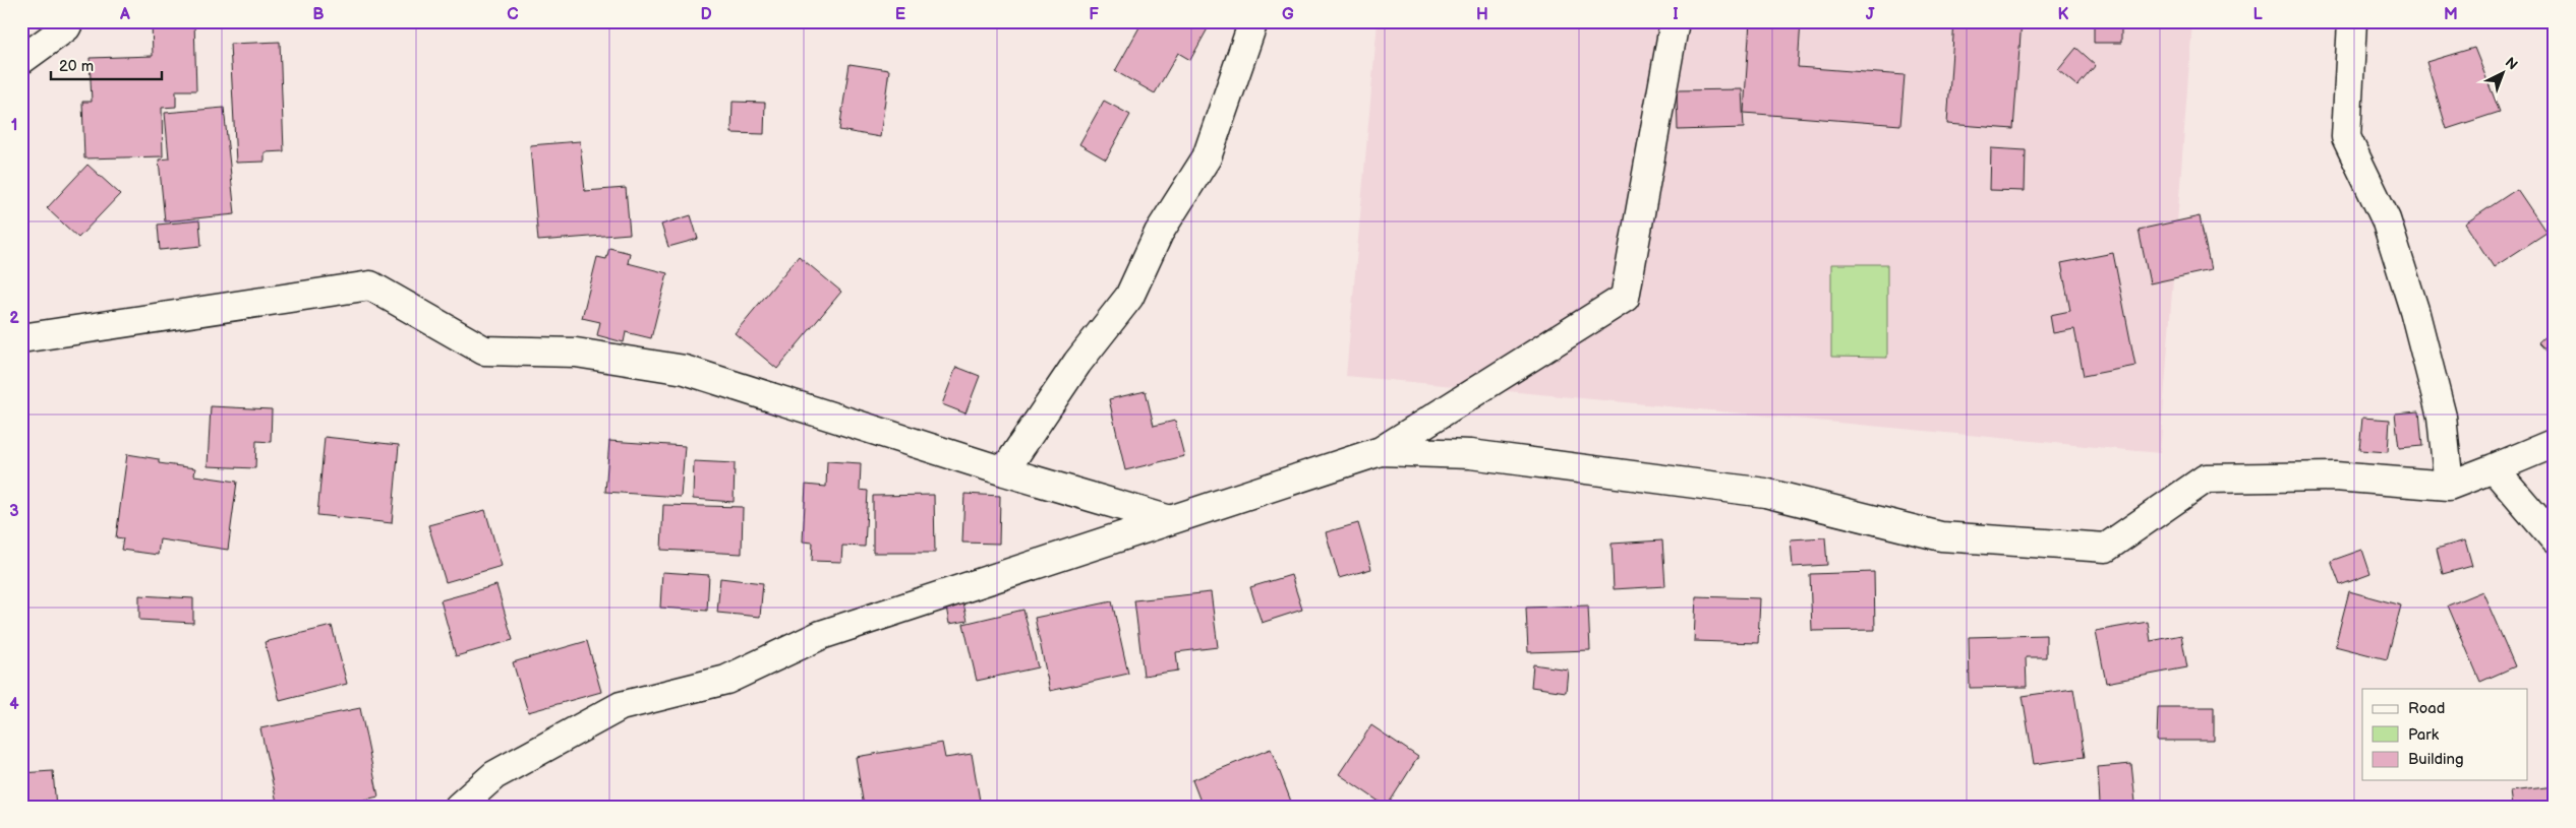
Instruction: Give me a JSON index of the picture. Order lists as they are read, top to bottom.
{
  "legend": ["Road", "Park", "Building"],
  "scale_bar": "20 m",
  "north": "top right",
  "grid": {
    "columns": [
      "A",
      "B",
      "C",
      "D",
      "E",
      "F",
      "G",
      "H",
      "I",
      "J",
      "K",
      "L",
      "M"
    ],
    "rows": [
      "1",
      "2",
      "3",
      "4"
    ]
  }
}
